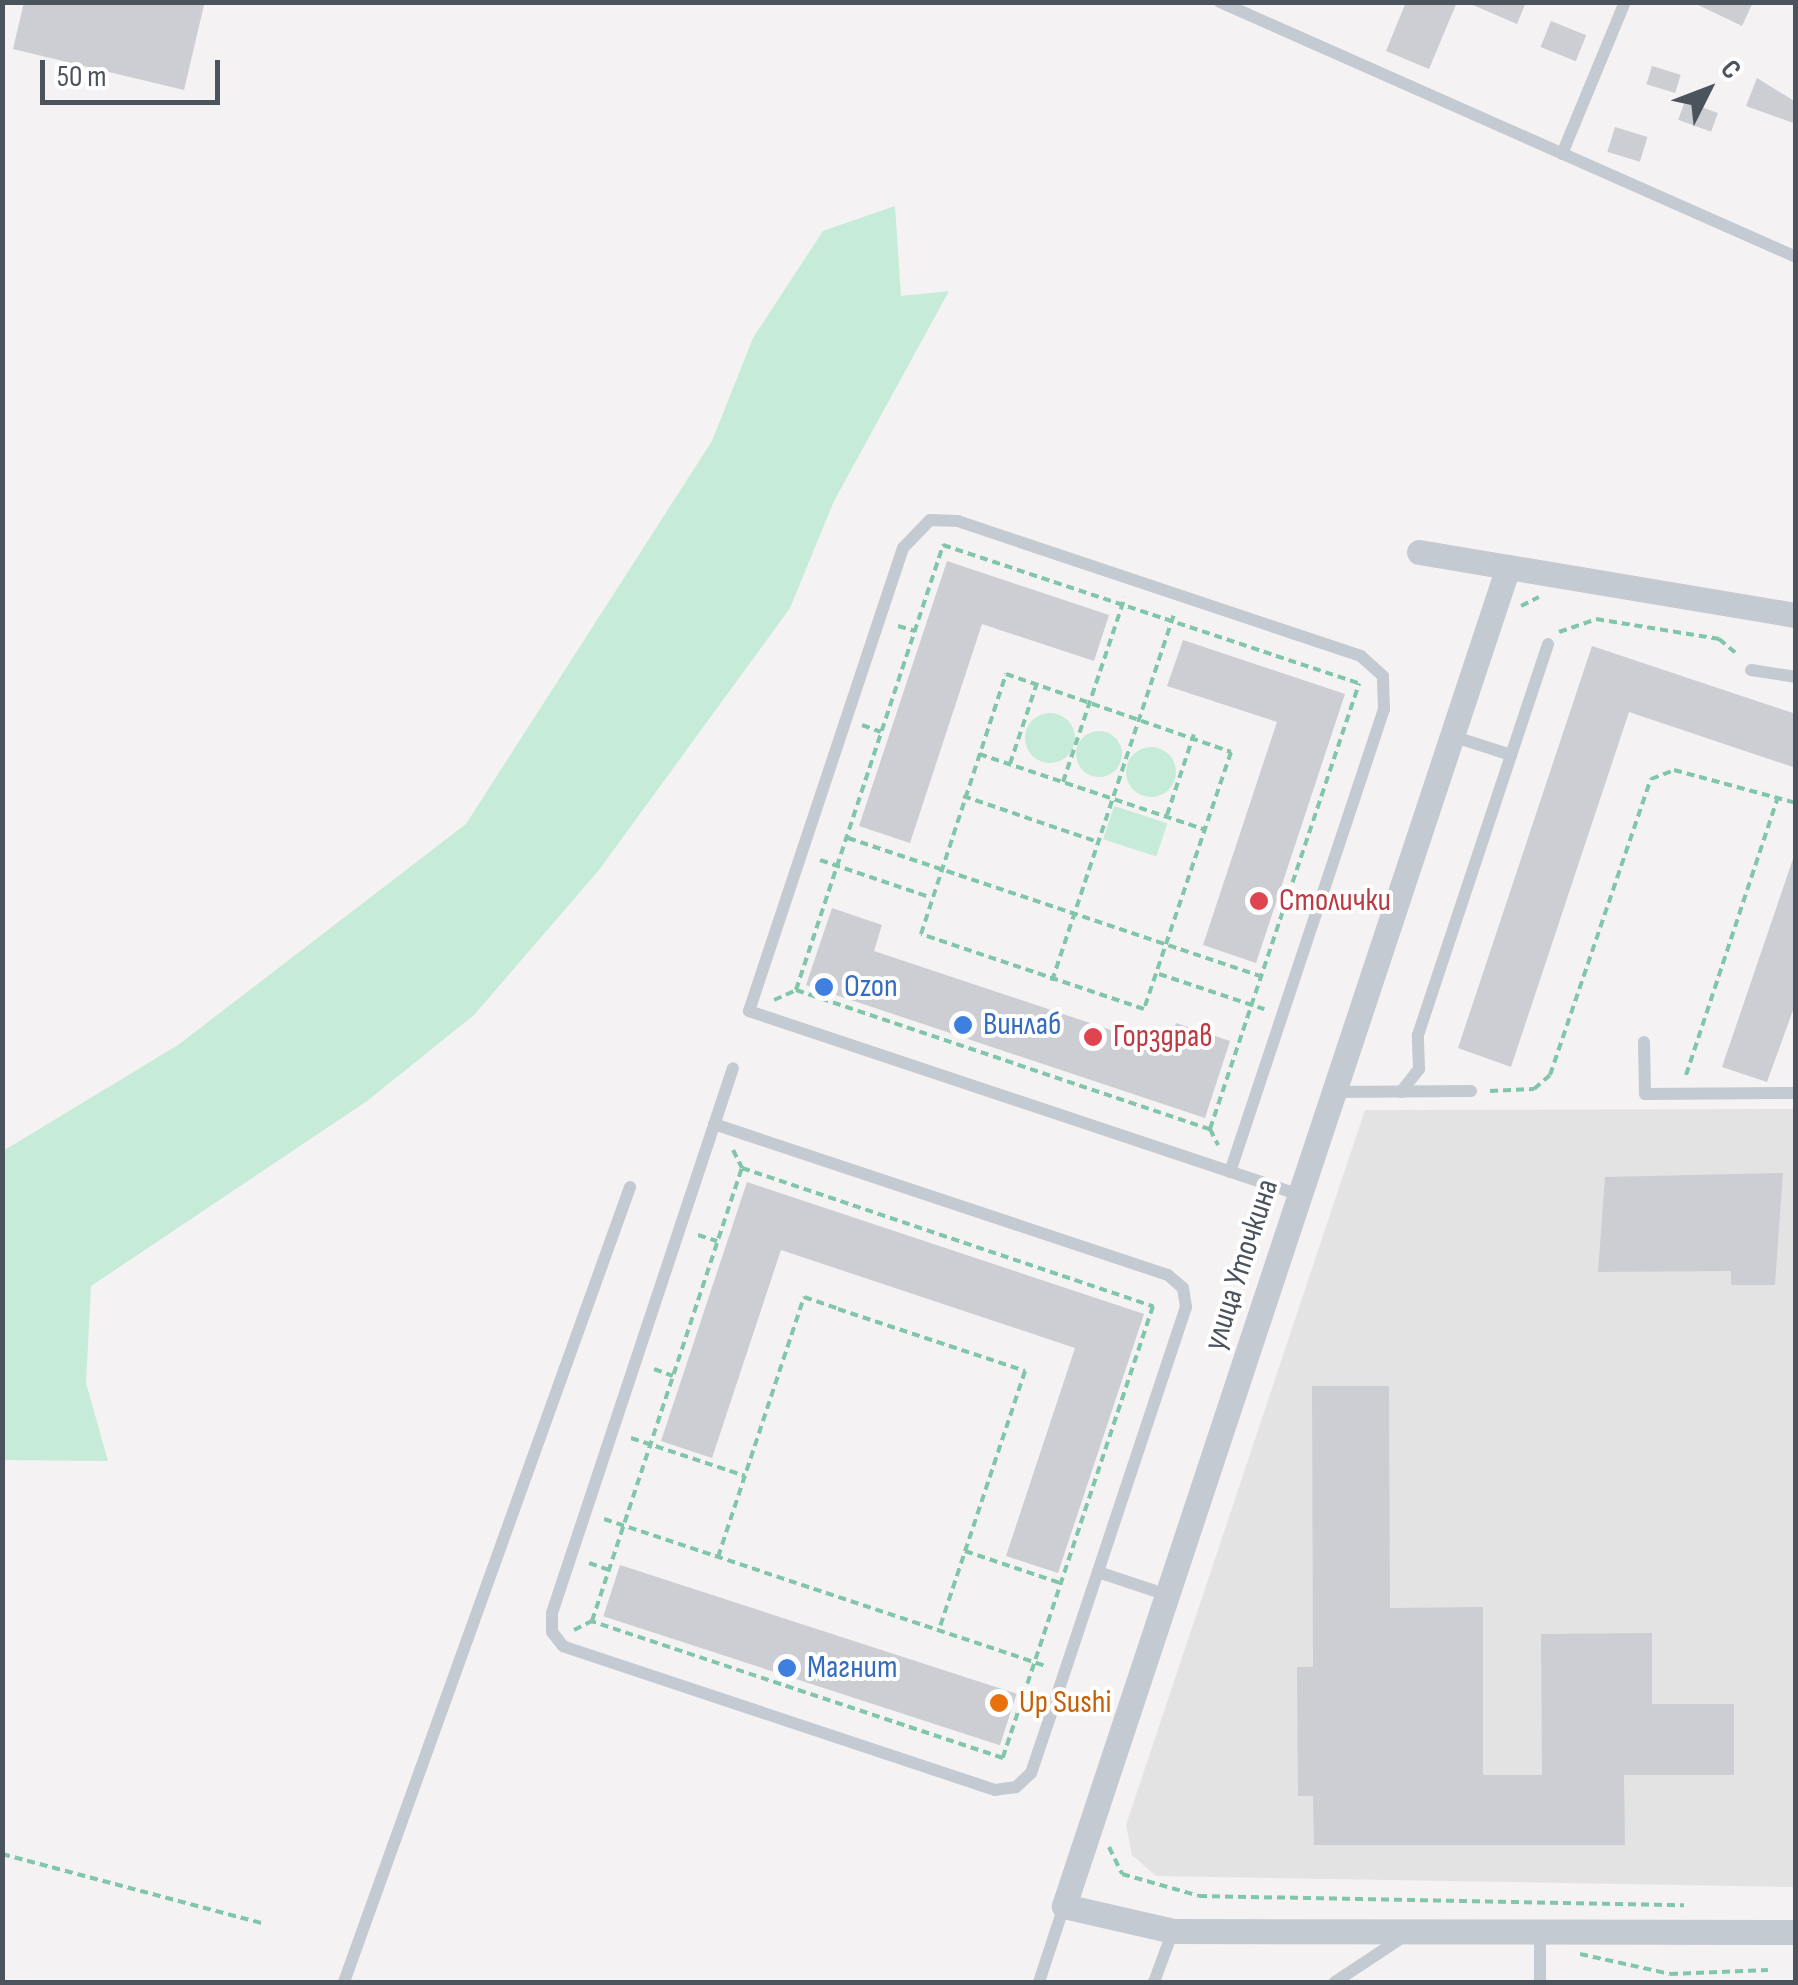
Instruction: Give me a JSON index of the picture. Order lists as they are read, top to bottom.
{
  "streets": {
    "street": ["улица Уточкина"]
  },
  "places": [
    "Столички",
    "Ozon",
    "Винлаб",
    "Горздрав",
    "Магнит",
    "Up Sushi"
  ],
  "scale_bar": "50 m",
  "north": "top right"
}
